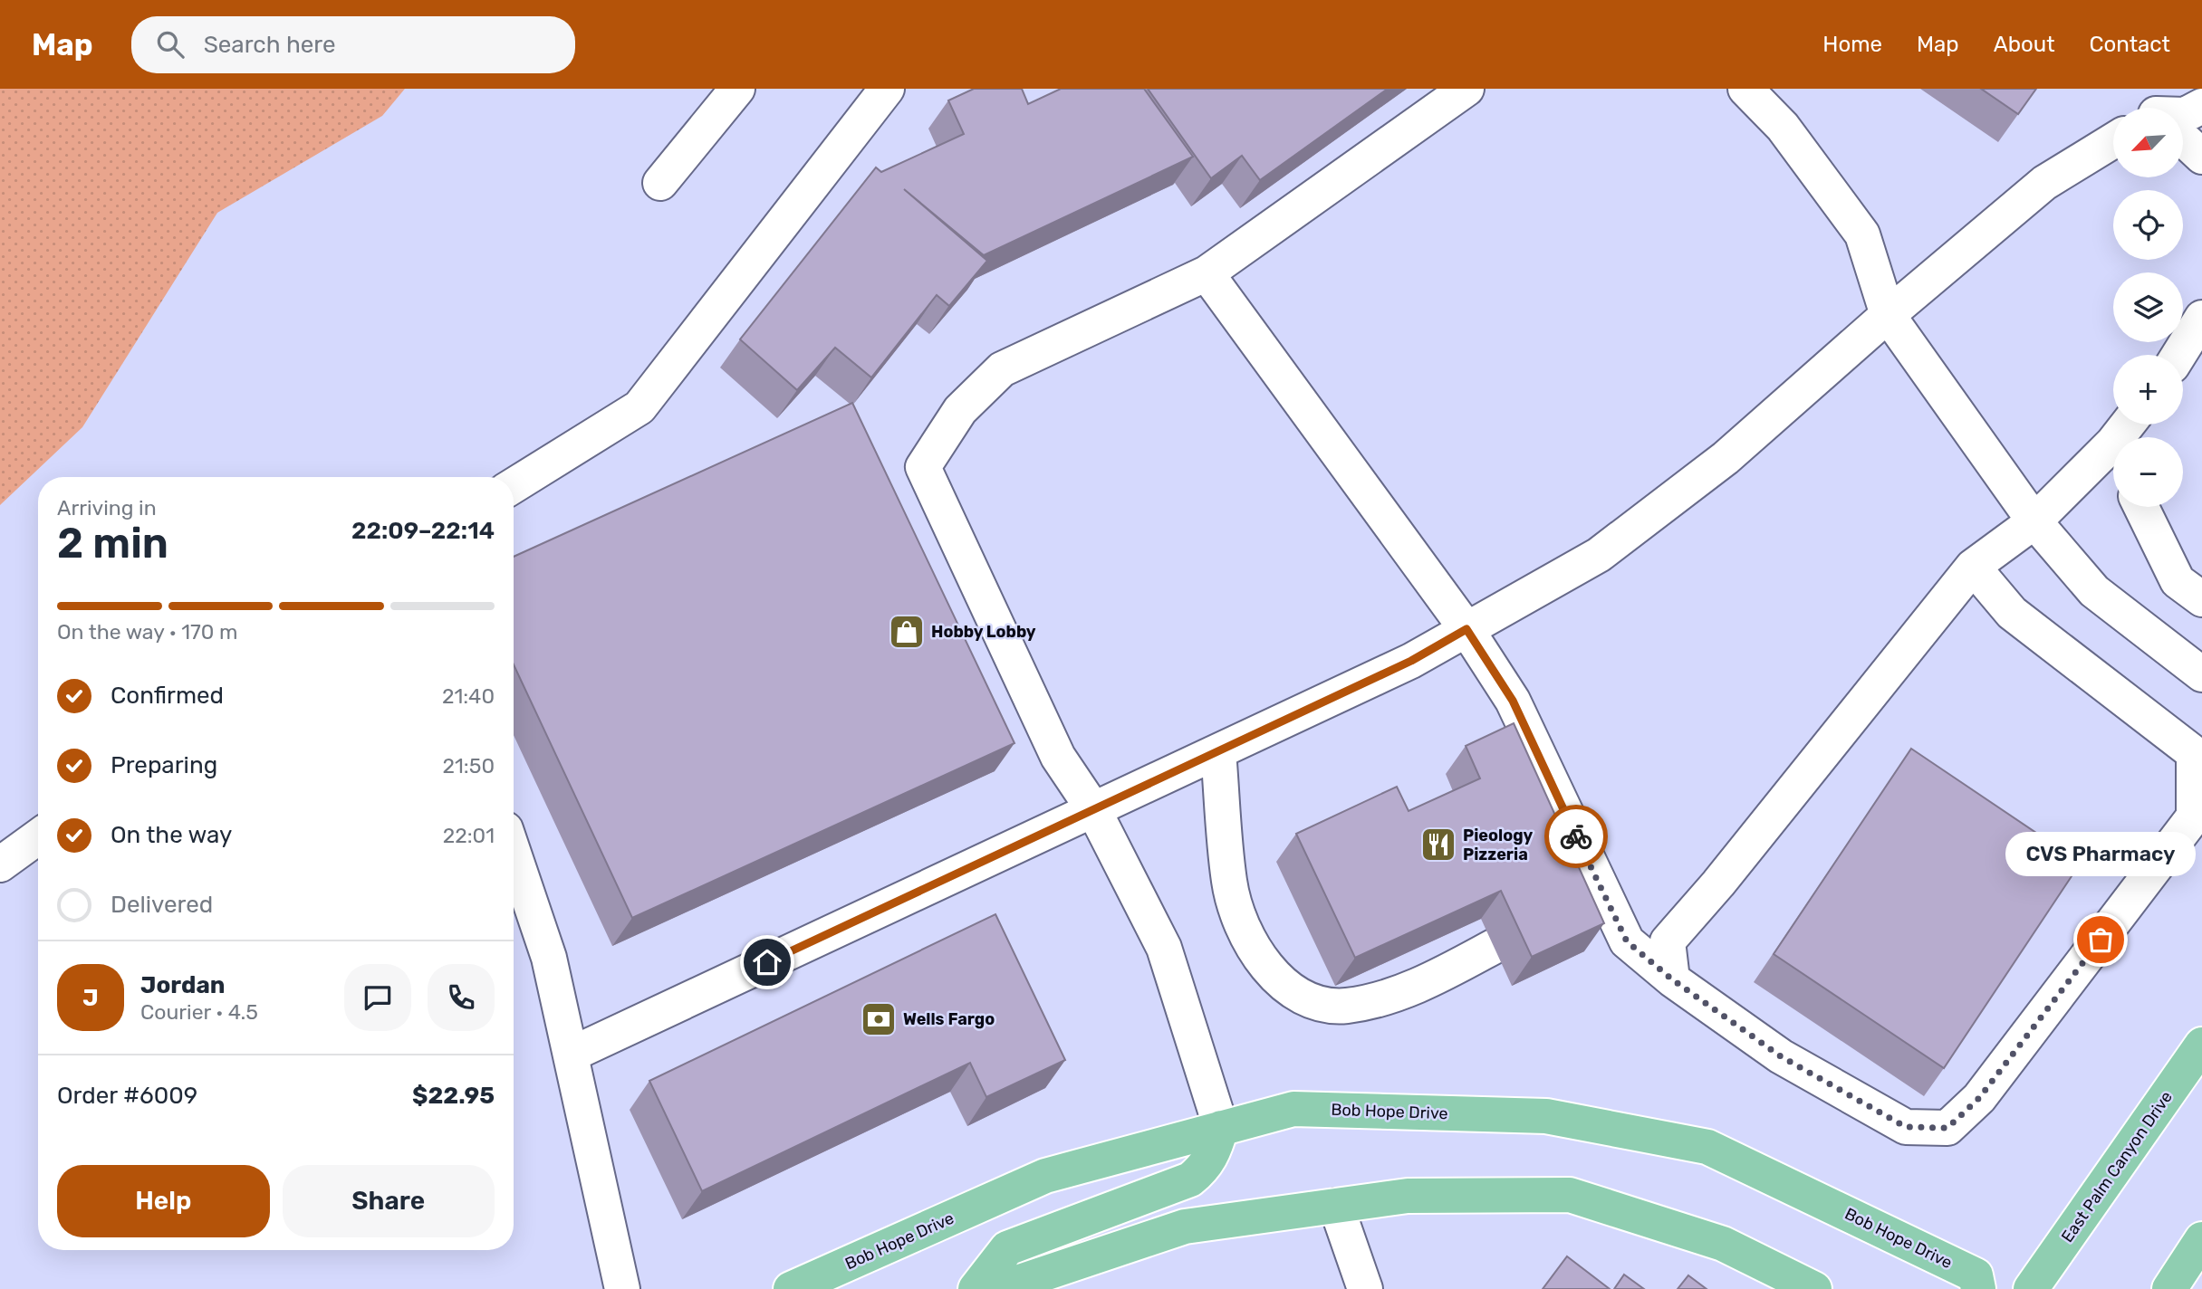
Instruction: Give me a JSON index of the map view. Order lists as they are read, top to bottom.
{
  "streets": {
    "main road": ["Bob Hope Drive", "East Palm Canyon Drive"]
  },
  "places": {
    "shop": ["Hobby Lobby"],
    "restaurant": ["Pieology Pizzeria"],
    "other": ["CVS Pharmacy"],
    "bank": ["Wells Fargo"]
  },
  "north": "bottom left",
  "page": {
    "header": "Map",
    "search": "Search here",
    "nav": [
      "Home",
      "Map",
      "About",
      "Contact"
    ],
    "map_buttons": ["+", "−"],
    "heading": ["2 min", "Arriving in", "22:09–22:14"],
    "panel": [
      "Jordan",
      "Courier · 4.5",
      "Order #6009",
      "$22.95"
    ],
    "bar": "On the way · 170 m",
    "list": [
      ["Confirmed", "21:40"],
      ["Preparing", "21:50"],
      ["On the way", "22:01"],
      "Delivered"
    ],
    "bubble": "CVS Pharmacy",
    "round": "J",
    "buttons": ["Help", "Share"]
  }
}
